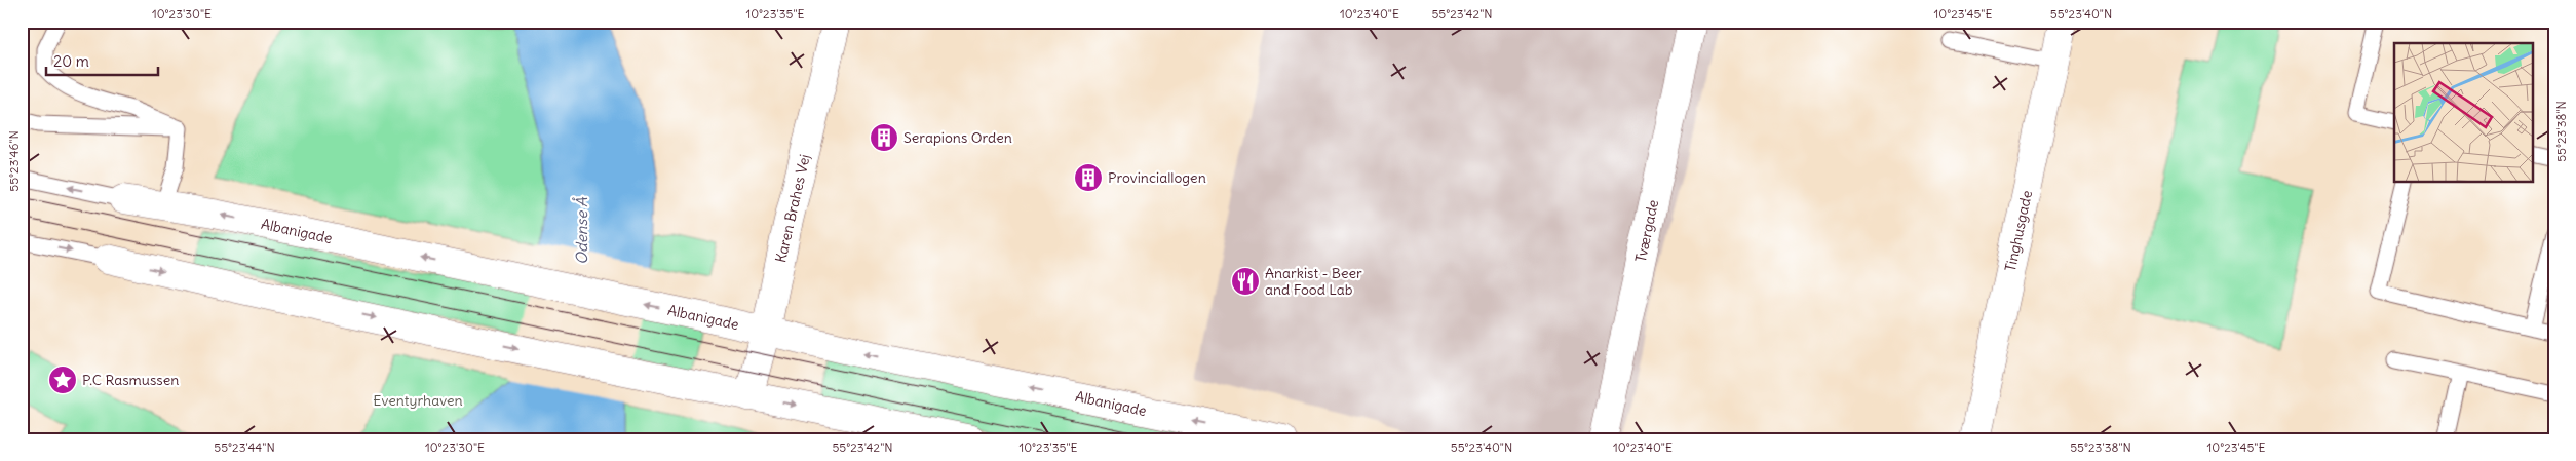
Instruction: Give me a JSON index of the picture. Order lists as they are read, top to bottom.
{
  "streets": {
    "street": [
      "Karen Brahes Vej",
      "Albanigade",
      "Tværgade",
      "Tinghusgade"
    ]
  },
  "crossings": [
    ["Karen Brahes Vej", "Albanigade"]
  ],
  "water": ["Odense Å"],
  "parks": ["Eventyrhaven"],
  "places": {
    "building": ["Serapions Orden", "Provinciallogen"],
    "restaurant": ["Anarkist - Beer and Food Lab"],
    "place": ["P.C Rasmussen"]
  },
  "scale_bar": "20 m",
  "coordinates": [
    "10°23'30\"E",
    "10°23'35\"E",
    "10°23'40\"E",
    "55°23'42\"N",
    "10°23'45\"E",
    "55°23'40\"N",
    "55°23'38\"N",
    "55°23'46\"N",
    "55°23'44\"N"
  ]
}
